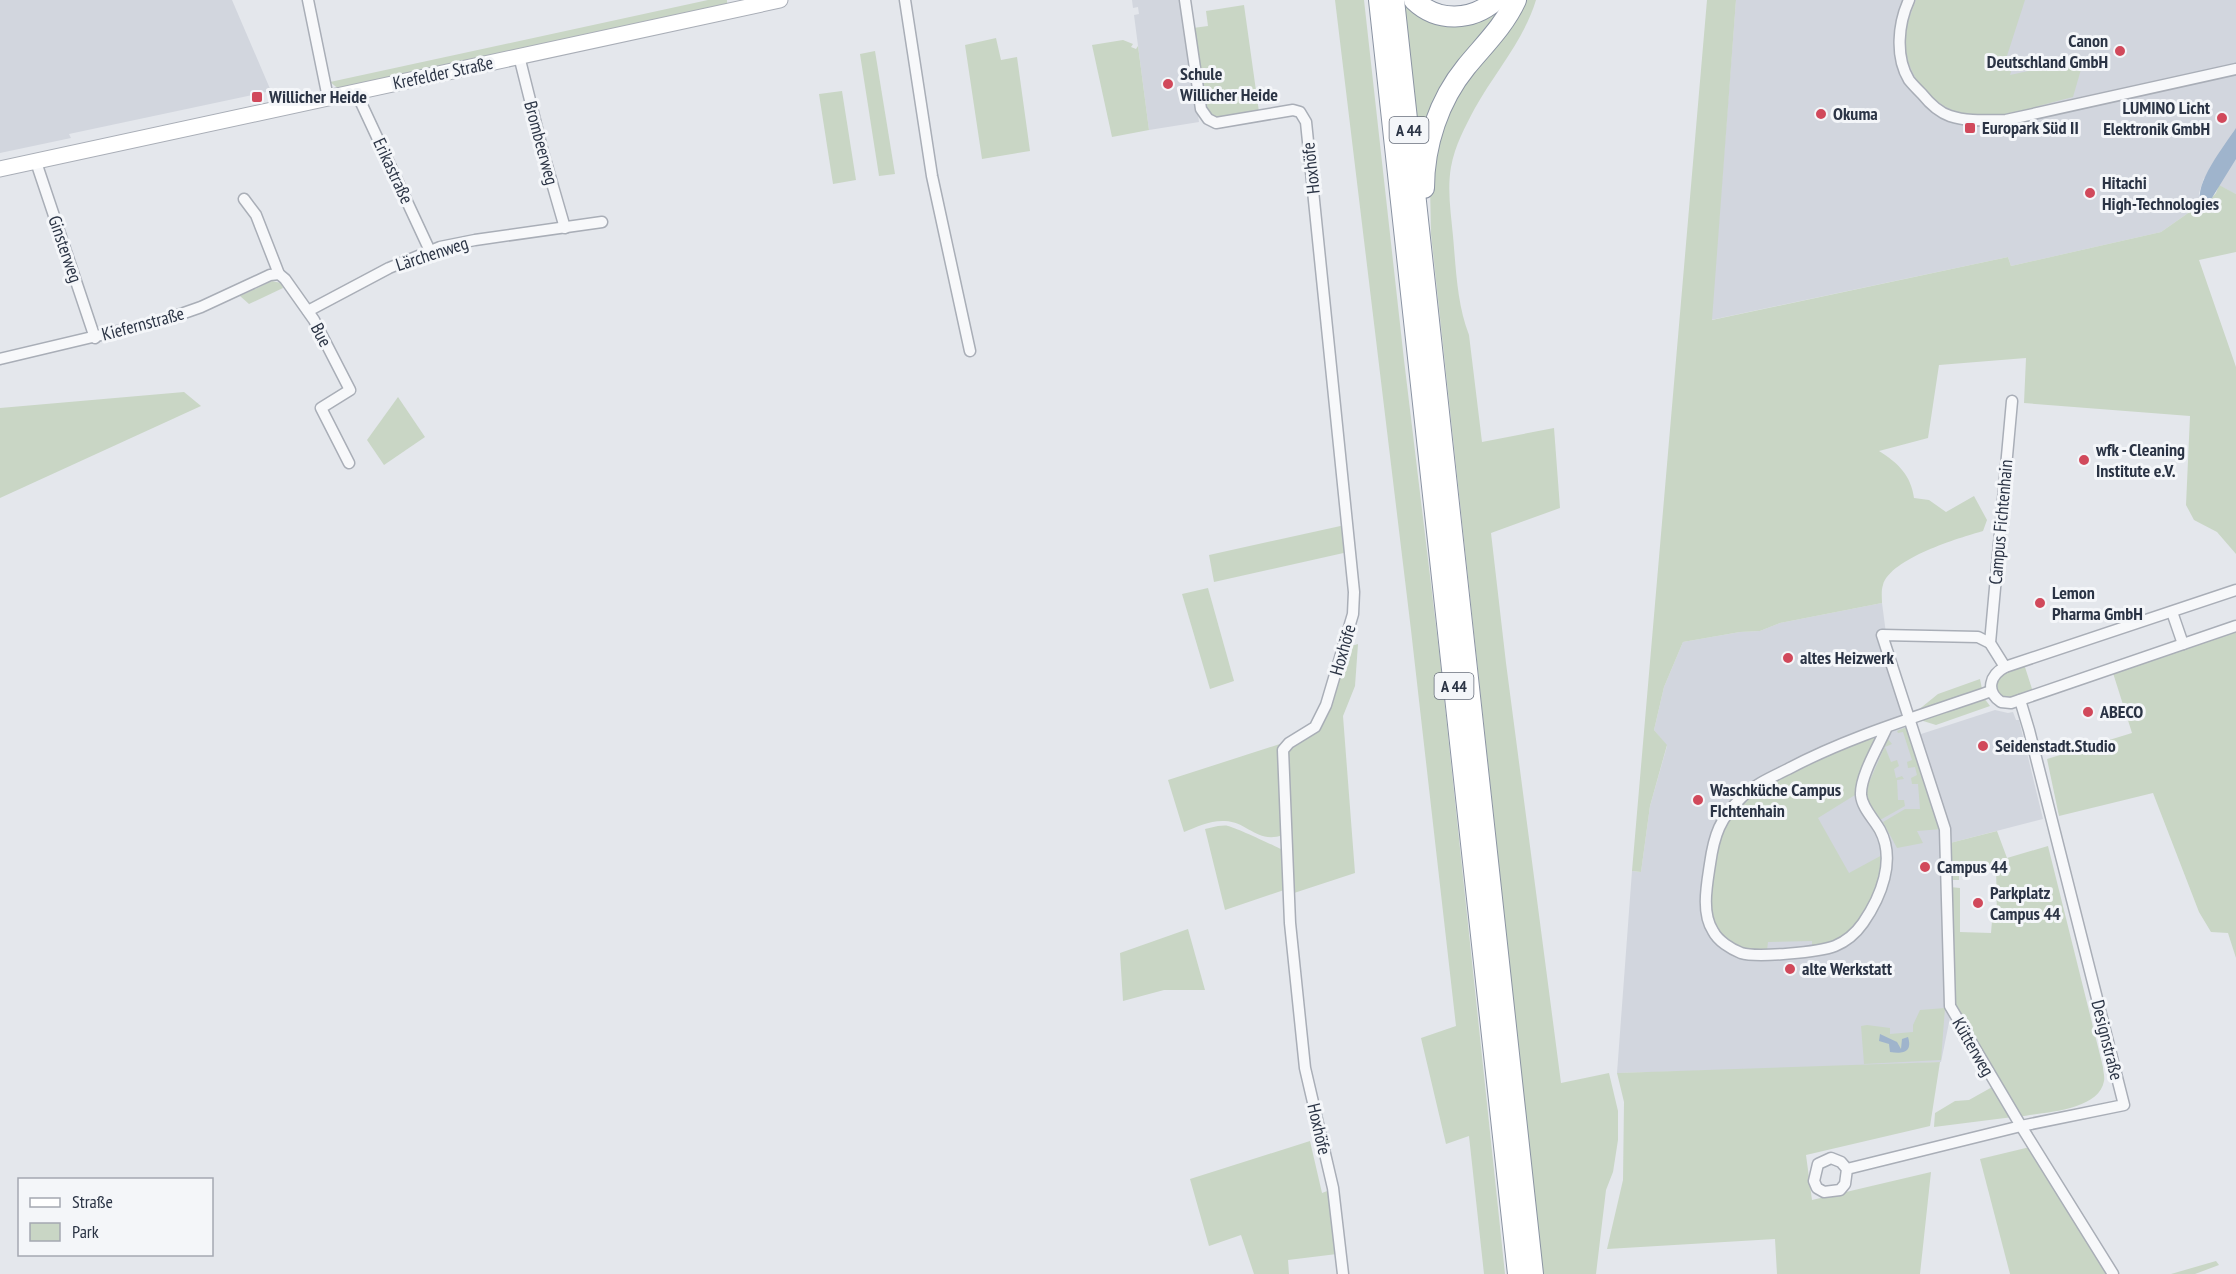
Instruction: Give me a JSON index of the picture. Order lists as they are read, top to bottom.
{
  "streets": {
    "highway": ["A 44"],
    "main road": ["Krefelder Straße"],
    "street": [
      "Brombeerweg",
      "Hoxhöfe",
      "Erikastraße",
      "Ginsterweg",
      "Lärchenweg",
      "Kiefernstraße",
      "Bue",
      "Campus Fichtenhain",
      "Designstraße",
      "Kütterweg"
    ]
  },
  "crossings": [
    ["Krefelder Straße", "Brombeerweg"],
    ["Krefelder Straße", "Erikastraße"],
    ["Krefelder Straße", "Ginsterweg"],
    ["Brombeerweg", "Lärchenweg"],
    ["Erikastraße", "Lärchenweg"],
    ["Ginsterweg", "Kiefernstraße"],
    ["Lärchenweg", "Bue"],
    ["Kiefernstraße", "Bue"],
    ["Designstraße", "Kütterweg"]
  ],
  "places": {
    "other": [
      "Canon Deutschland GmbH",
      "Schule Willicher Heide",
      "Okuma",
      "LUMINO Licht Elektronik GmbH",
      "Hitachi High-Technologies",
      "wfk - Cleaning Institute e.V.",
      "Lemon Pharma GmbH",
      "altes Heizwerk",
      "ABECO",
      "Seidenstadt.Studio",
      "Waschküche Campus FIchtenhain",
      "Campus 44",
      "Parkplatz Campus 44",
      "alte Werkstatt"
    ],
    "transit": ["Willicher Heide", "Europark Süd II"]
  },
  "legend": ["Straße", "Park"]
}
